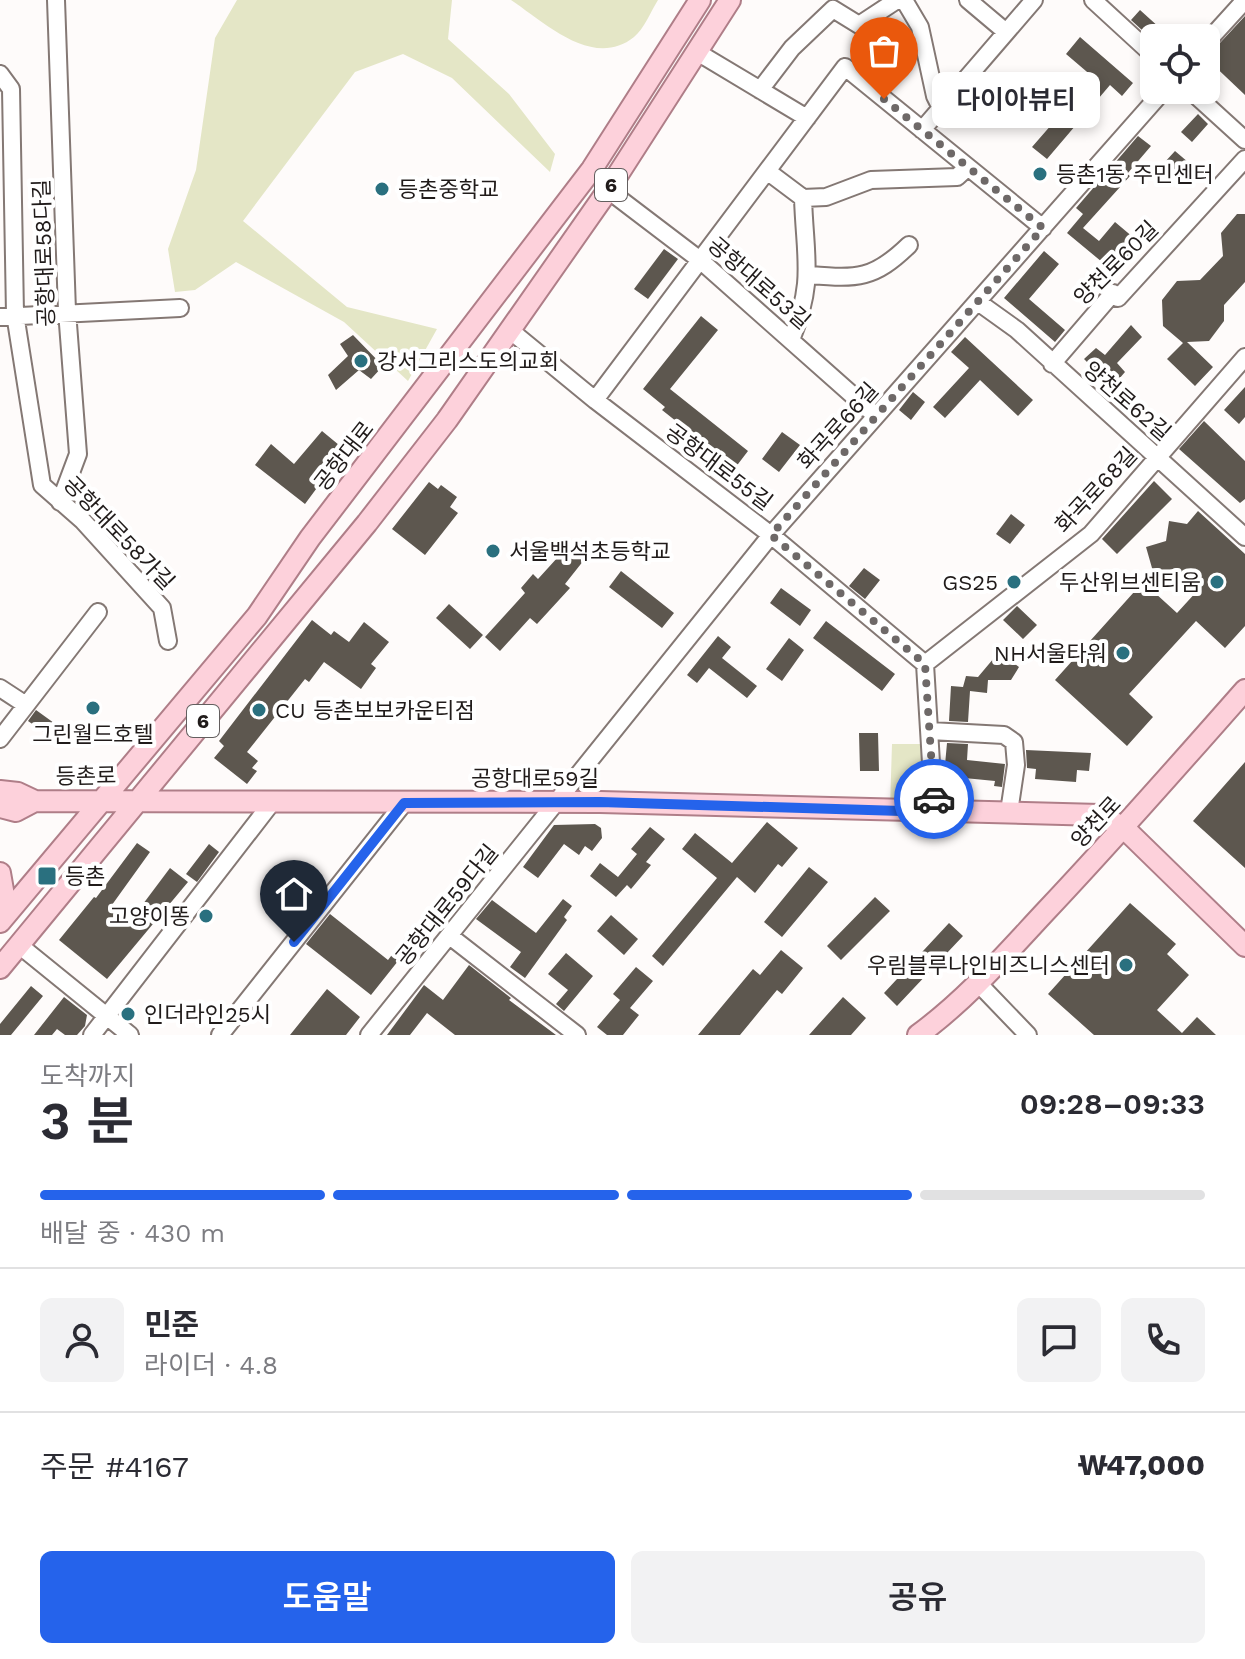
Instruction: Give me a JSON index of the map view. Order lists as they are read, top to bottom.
{
  "streets": {
    "main road": [
      "6",
      "공항대로",
      "등촌로",
      "공항대로59길",
      "양천로"
    ],
    "street": [
      "공항대로58다길",
      "양천로60길",
      "공항대로53길",
      "양천로62길",
      "화곡로66길",
      "공항대로55길",
      "화곡로68길",
      "공항대로58가길",
      "공항대로59다길"
    ]
  },
  "crossings": [
    ["6", "공항대로53길"],
    ["6", "공항대로55길"],
    ["6", "등촌로"],
    ["6", "공항대로59길"],
    ["공항대로58다길", "공항대로58가길"],
    ["양천로60길", "양천로62길"],
    ["공항대로53길", "화곡로66길"],
    ["양천로62길", "화곡로66길"],
    ["양천로62길", "화곡로68길"],
    ["화곡로66길", "공항대로55길"],
    ["화곡로66길", "공항대로59길"],
    ["화곡로66길", "공항대로59다길"],
    ["공항대로", "등촌로"],
    ["공항대로55길", "화곡로68길"],
    ["등촌로", "공항대로59길"],
    ["공항대로59길", "양천로"],
    ["공항대로59길", "공항대로59다길"]
  ],
  "places": {
    "other": [
      "다이아뷰티",
      "등촌1동 주민센터",
      "등촌중학교",
      "강서그리스도의교회",
      "서울백석초등학교",
      "GS25",
      "두산위브센티움",
      "NH서울타워",
      "그린월드호텔",
      "CU 등촌보보카운티점",
      "고양이똥",
      "우림블루나인비즈니스센터",
      "인더라인25시"
    ],
    "transit": ["등촌"]
  },
  "page": {
    "bubble": "다이아뷰티",
    "heading": ["3 분", "도착까지", "09:28–09:33"],
    "panel": [
      "민준",
      "라이더 · 4.8",
      "주문 #4167",
      "₩47,000"
    ],
    "bar": "배달 중 · 430 m",
    "buttons": ["도움말", "공유"]
  }
}
